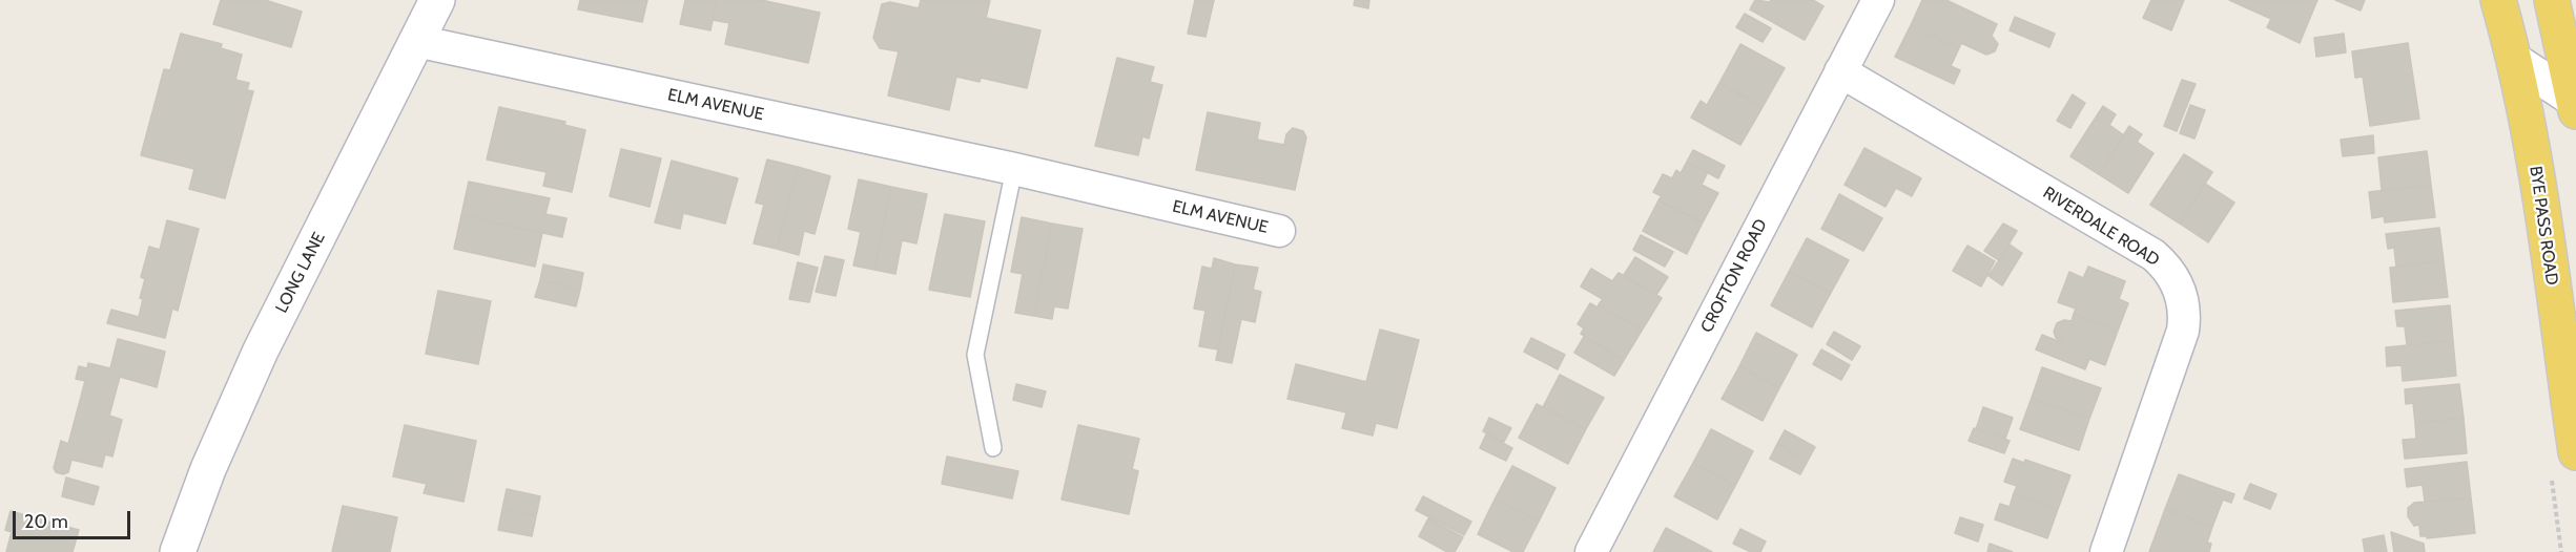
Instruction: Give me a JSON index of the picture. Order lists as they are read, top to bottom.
{
  "streets": {
    "main road": ["BYE PASS ROAD"],
    "street": [
      "ELM AVENUE",
      "RIVERDALE ROAD",
      "LONG LANE",
      "CROFTON ROAD"
    ]
  },
  "crossings": [
    ["ELM AVENUE", "LONG LANE"],
    ["RIVERDALE ROAD", "CROFTON ROAD"]
  ],
  "scale_bar": "20 m"
}
